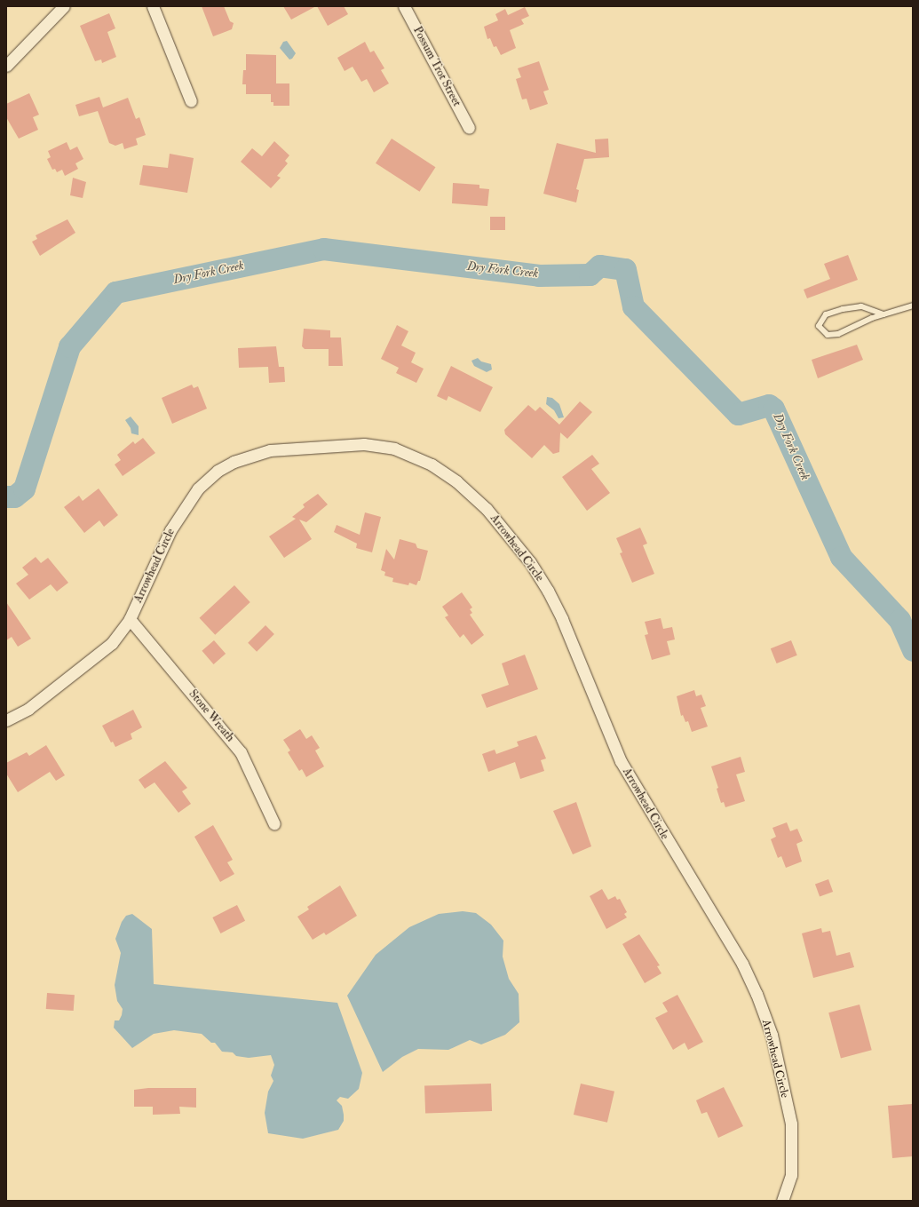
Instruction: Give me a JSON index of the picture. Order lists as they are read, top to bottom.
{
  "streets": {
    "street": ["Possum Trot Street", "Arrowhead Circle", "Stone Wreath"]
  },
  "crossings": [
    ["Arrowhead Circle", "Stone Wreath"]
  ],
  "water": ["Dry Fork Creek"]
}
